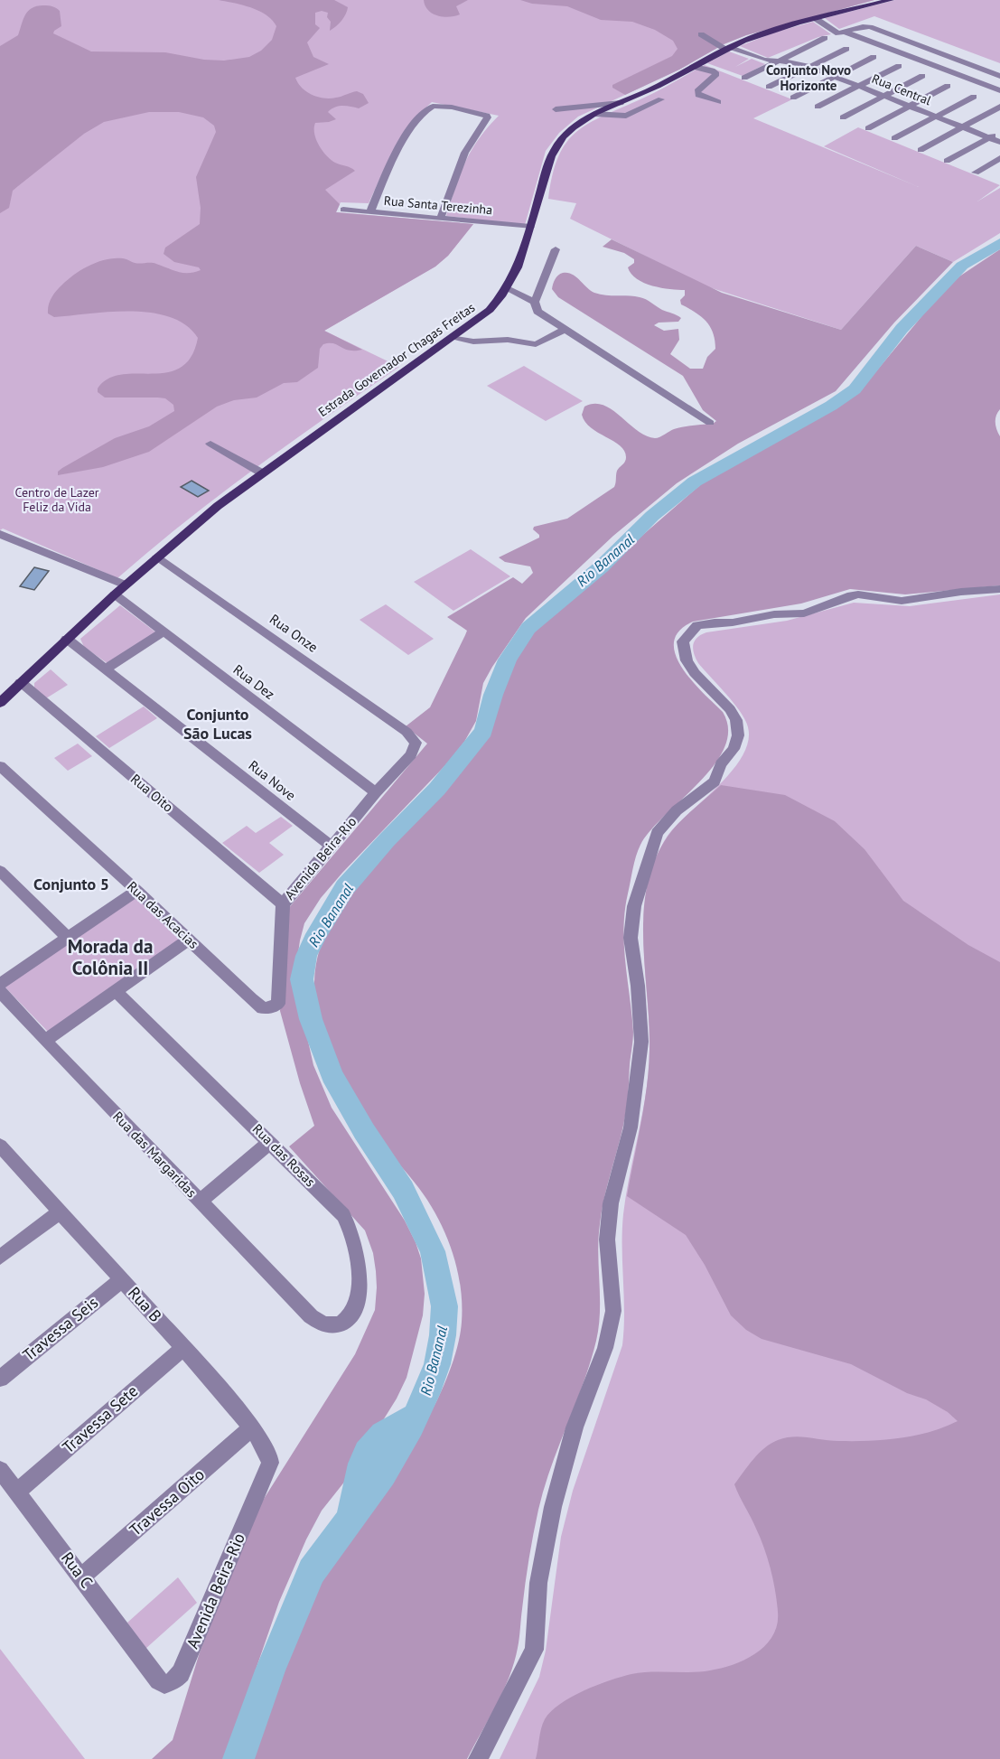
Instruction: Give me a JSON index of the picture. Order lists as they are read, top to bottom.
{
  "streets": {
    "main road": ["Estrada Governador Chagas Freitas"],
    "street": [
      "Rua Central",
      "Rua Santa Terezinha",
      "Rua Onze",
      "Rua Dez",
      "Rua Nove",
      "Rua Oito",
      "Avenida Beira-Rio",
      "Rua das Acacias",
      "Rua das Margaridas",
      "Rua das Rosas",
      "Rua B",
      "Travessa Seis",
      "Travessa Sete",
      "Travessa Oito",
      "Rua C"
    ]
  },
  "crossings": [
    ["Rua Central", "Estrada Governador Chagas Freitas"],
    ["Rua Santa Terezinha", "Estrada Governador Chagas Freitas"],
    ["Estrada Governador Chagas Freitas", "Rua Onze"],
    ["Estrada Governador Chagas Freitas", "Rua Dez"],
    ["Estrada Governador Chagas Freitas", "Rua Nove"],
    ["Estrada Governador Chagas Freitas", "Rua Oito"],
    ["Rua Onze", "Avenida Beira-Rio"],
    ["Rua Dez", "Avenida Beira-Rio"],
    ["Rua Nove", "Avenida Beira-Rio"],
    ["Rua Oito", "Avenida Beira-Rio"],
    ["Avenida Beira-Rio", "Rua das Acacias"],
    ["Avenida Beira-Rio", "Rua B"],
    ["Avenida Beira-Rio", "Rua C"],
    ["Rua das Margaridas", "Rua das Rosas"],
    ["Rua B", "Travessa Seis"],
    ["Rua B", "Travessa Sete"],
    ["Rua B", "Travessa Oito"],
    ["Travessa Sete", "Rua C"],
    ["Travessa Oito", "Rua C"]
  ],
  "districts": [
    "Conjunto Novo Horizonte",
    "Conjunto São Lucas",
    "Conjunto 5",
    "Morada da Colônia II"
  ],
  "water": ["Rio Bananal"],
  "parks": ["Centro de Lazer Feliz da Vida"]
}
